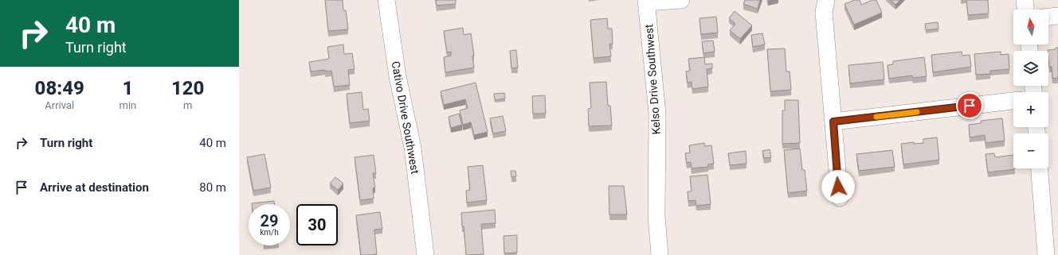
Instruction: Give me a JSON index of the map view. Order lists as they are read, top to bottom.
{
  "streets": {
    "street": ["Kelso Drive Southwest", "Cativo Drive Southwest"]
  },
  "north": "top",
  "page": {
    "turn": ["40 m", "Turn right"],
    "map_buttons": ["+", "−"],
    "eta": [
      "08:49",
      "Arrival",
      "1",
      "min",
      "120",
      "m"
    ],
    "list": [
      {
        "name": "Turn right",
        "value": "40 m"
      },
      {
        "name": "Arrive at destination",
        "value": "80 m"
      }
    ],
    "speed": "29 km/h",
    "limit": "30"
  }
}
